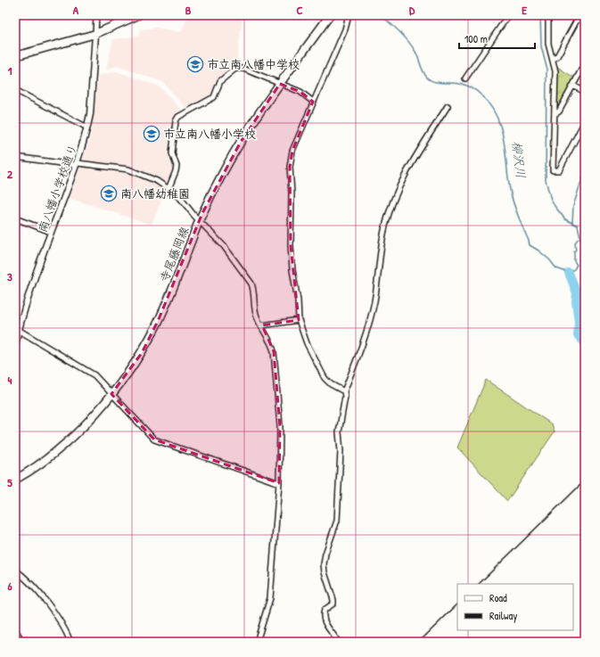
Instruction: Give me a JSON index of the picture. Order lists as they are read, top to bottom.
{
  "streets": {
    "main road": ["寺尾藤岡線"],
    "street": ["南八幡小学校通り"]
  },
  "water": ["柳沢川"],
  "places": {
    "school or university": ["市立南八幡中学校", "市立南八幡小学校", "南八幡幼稚園"]
  },
  "legend": ["Road", "Railway"],
  "scale_bar": "100 m",
  "grid": {
    "columns": [
      "A",
      "B",
      "C",
      "D",
      "E"
    ],
    "rows": [
      "1",
      "2",
      "3",
      "4",
      "5",
      "6"
    ]
  }
}
